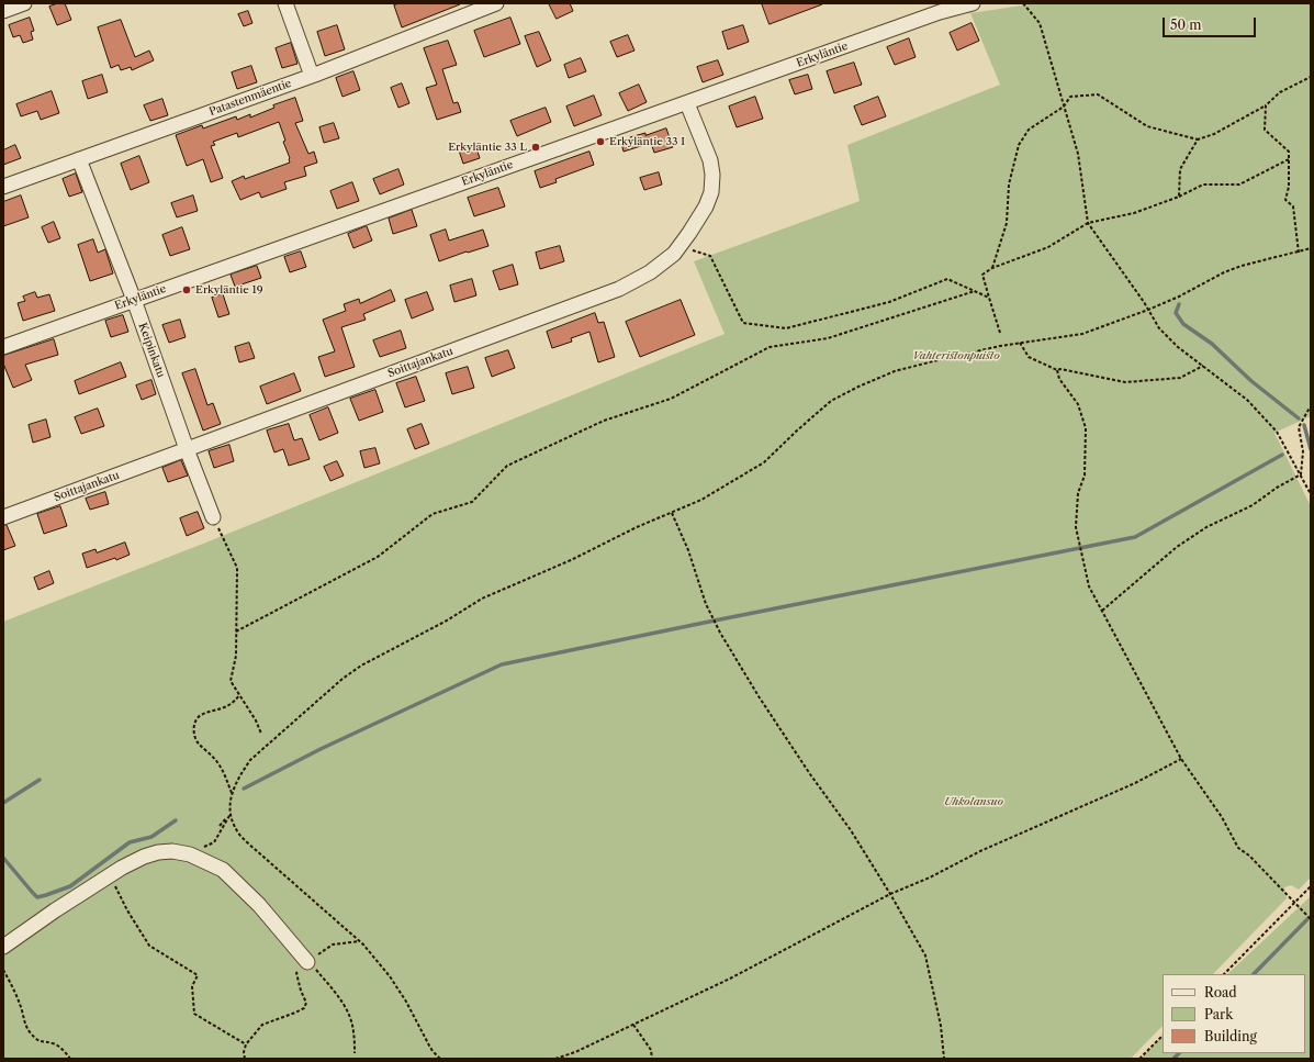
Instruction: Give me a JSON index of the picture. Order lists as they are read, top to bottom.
{
  "streets": {
    "street": [
      "Erkyläntie",
      "Patastenmäentie",
      "Keipinkatu",
      "Soittajankatu"
    ]
  },
  "crossings": [
    ["Erkyläntie", "Keipinkatu"],
    ["Erkyläntie", "Soittajankatu"],
    ["Patastenmäentie", "Keipinkatu"],
    ["Keipinkatu", "Soittajankatu"]
  ],
  "parks": ["Vahteristonpuisto", "Uhkolansuo"],
  "places": ["Erkyläntie 33 I", "Erkyläntie 33 L", "Erkyläntie 19"],
  "legend": ["Road", "Park", "Building"],
  "scale_bar": "50 m"
}
